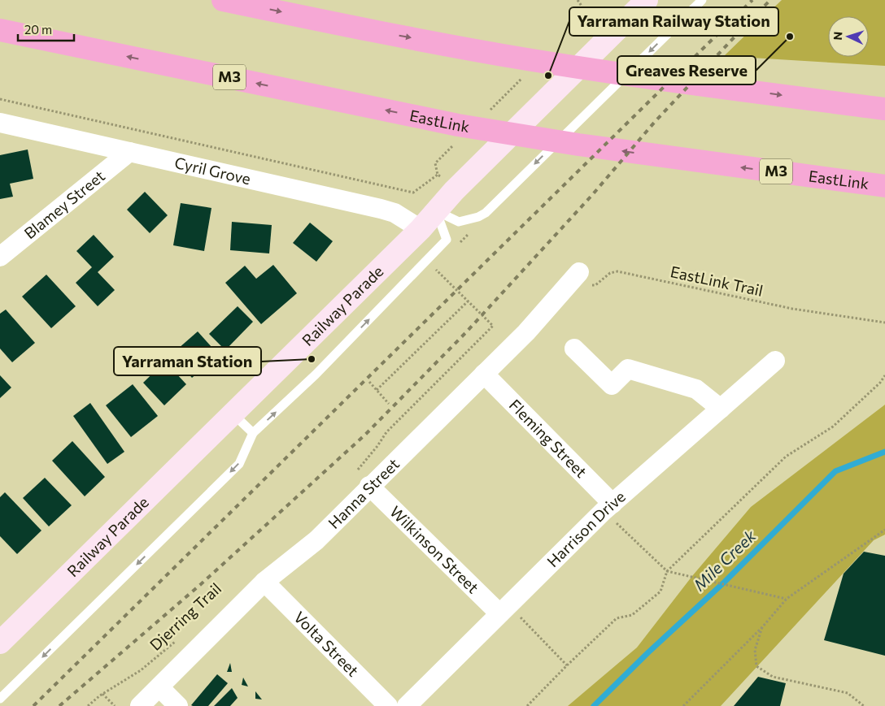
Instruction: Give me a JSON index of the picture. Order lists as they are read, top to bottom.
{
  "streets": {
    "highway": ["M3", "EastLink"],
    "main road": ["Railway Parade"],
    "street": [
      "Cyril Grove",
      "Blamey Street",
      "Fleming Street",
      "Hanna Street",
      "Harrison Drive",
      "Wilkinson Street",
      "Volta Street"
    ],
    "path": ["EastLink Trail", "Djerring Trail"]
  },
  "crossings": [
    ["Cyril Grove", "Blamey Street"],
    ["Cyril Grove", "Railway Parade"],
    ["EastLink Trail", "Hanna Street"],
    ["Fleming Street", "Hanna Street"],
    ["Fleming Street", "Harrison Drive"],
    ["Hanna Street", "Wilkinson Street"],
    ["Hanna Street", "Volta Street"],
    ["Harrison Drive", "Wilkinson Street"]
  ],
  "water": ["Mile Creek"],
  "places": ["Greaves Reserve", "Yarraman Railway Station", "Yarraman Station"],
  "scale_bar": "20 m",
  "north": "left"
}
